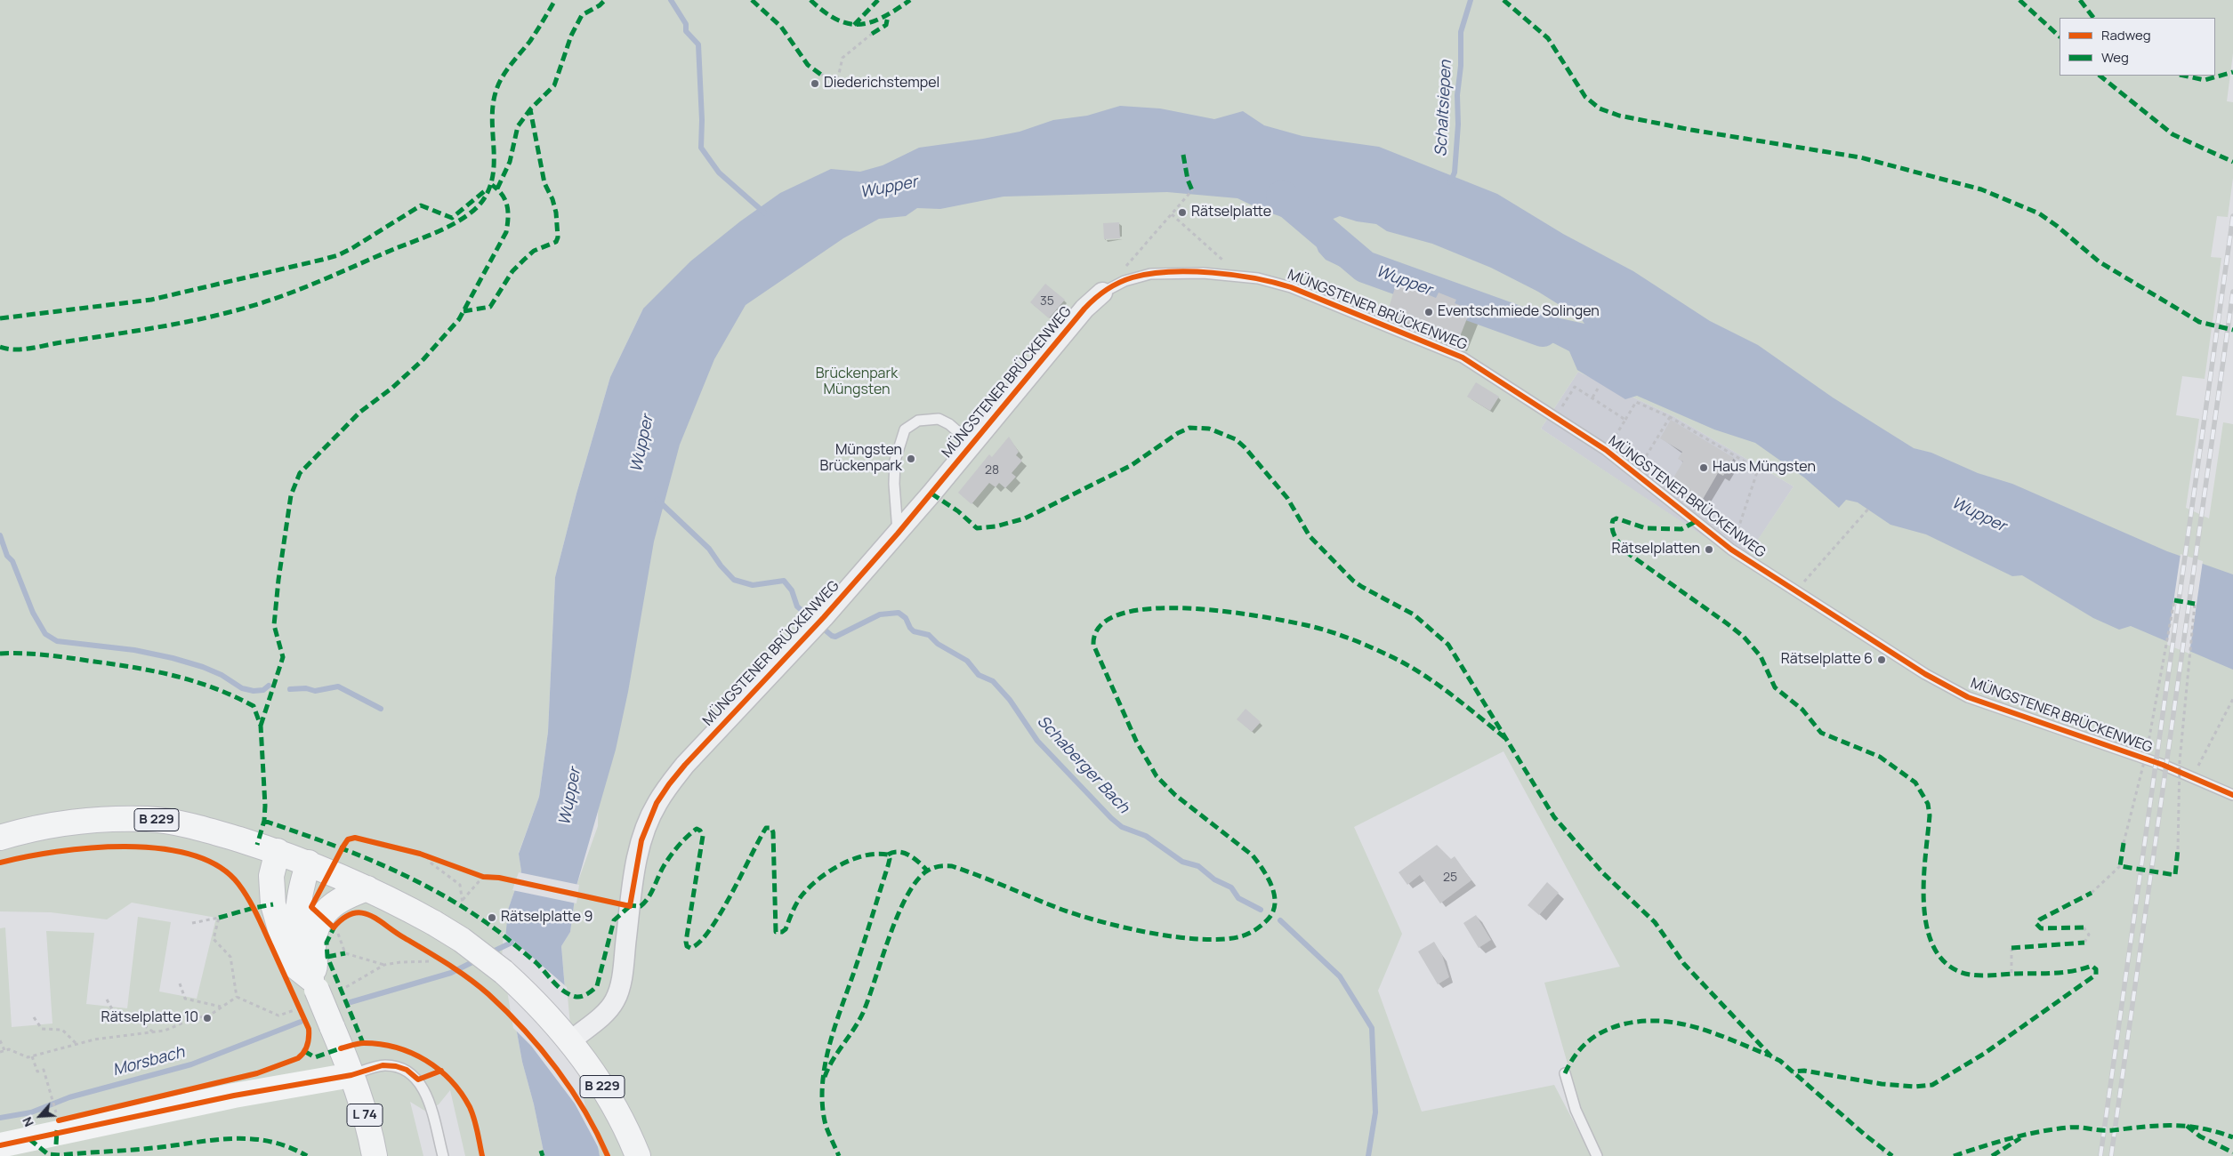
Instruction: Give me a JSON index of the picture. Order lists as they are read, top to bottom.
{
  "streets": {
    "main road": ["B 229", "L 74"],
    "street": ["MÜNGSTENER BRÜCKENWEG"]
  },
  "crossings": [
    ["MÜNGSTENER BRÜCKENWEG", "B 229"],
    ["B 229", "L 74"]
  ],
  "water": [
    "Schaltsiepen",
    "Wupper",
    "Schaberger Bach",
    "Morsbach"
  ],
  "parks": ["Brückenpark Müngsten"],
  "places": [
    "Diederichstempel",
    "Rätselplatte",
    "Eventschmiede Solingen",
    "Müngsten Brückenpark",
    "Haus Müngsten",
    "Rätselplatten",
    "Rätselplatte 6",
    "Rätselplatte 9",
    "Rätselplatte 10"
  ],
  "house_numbers": ["35", "28", "25"],
  "legend": ["Radweg", "Weg"],
  "north": "bottom left"
}
